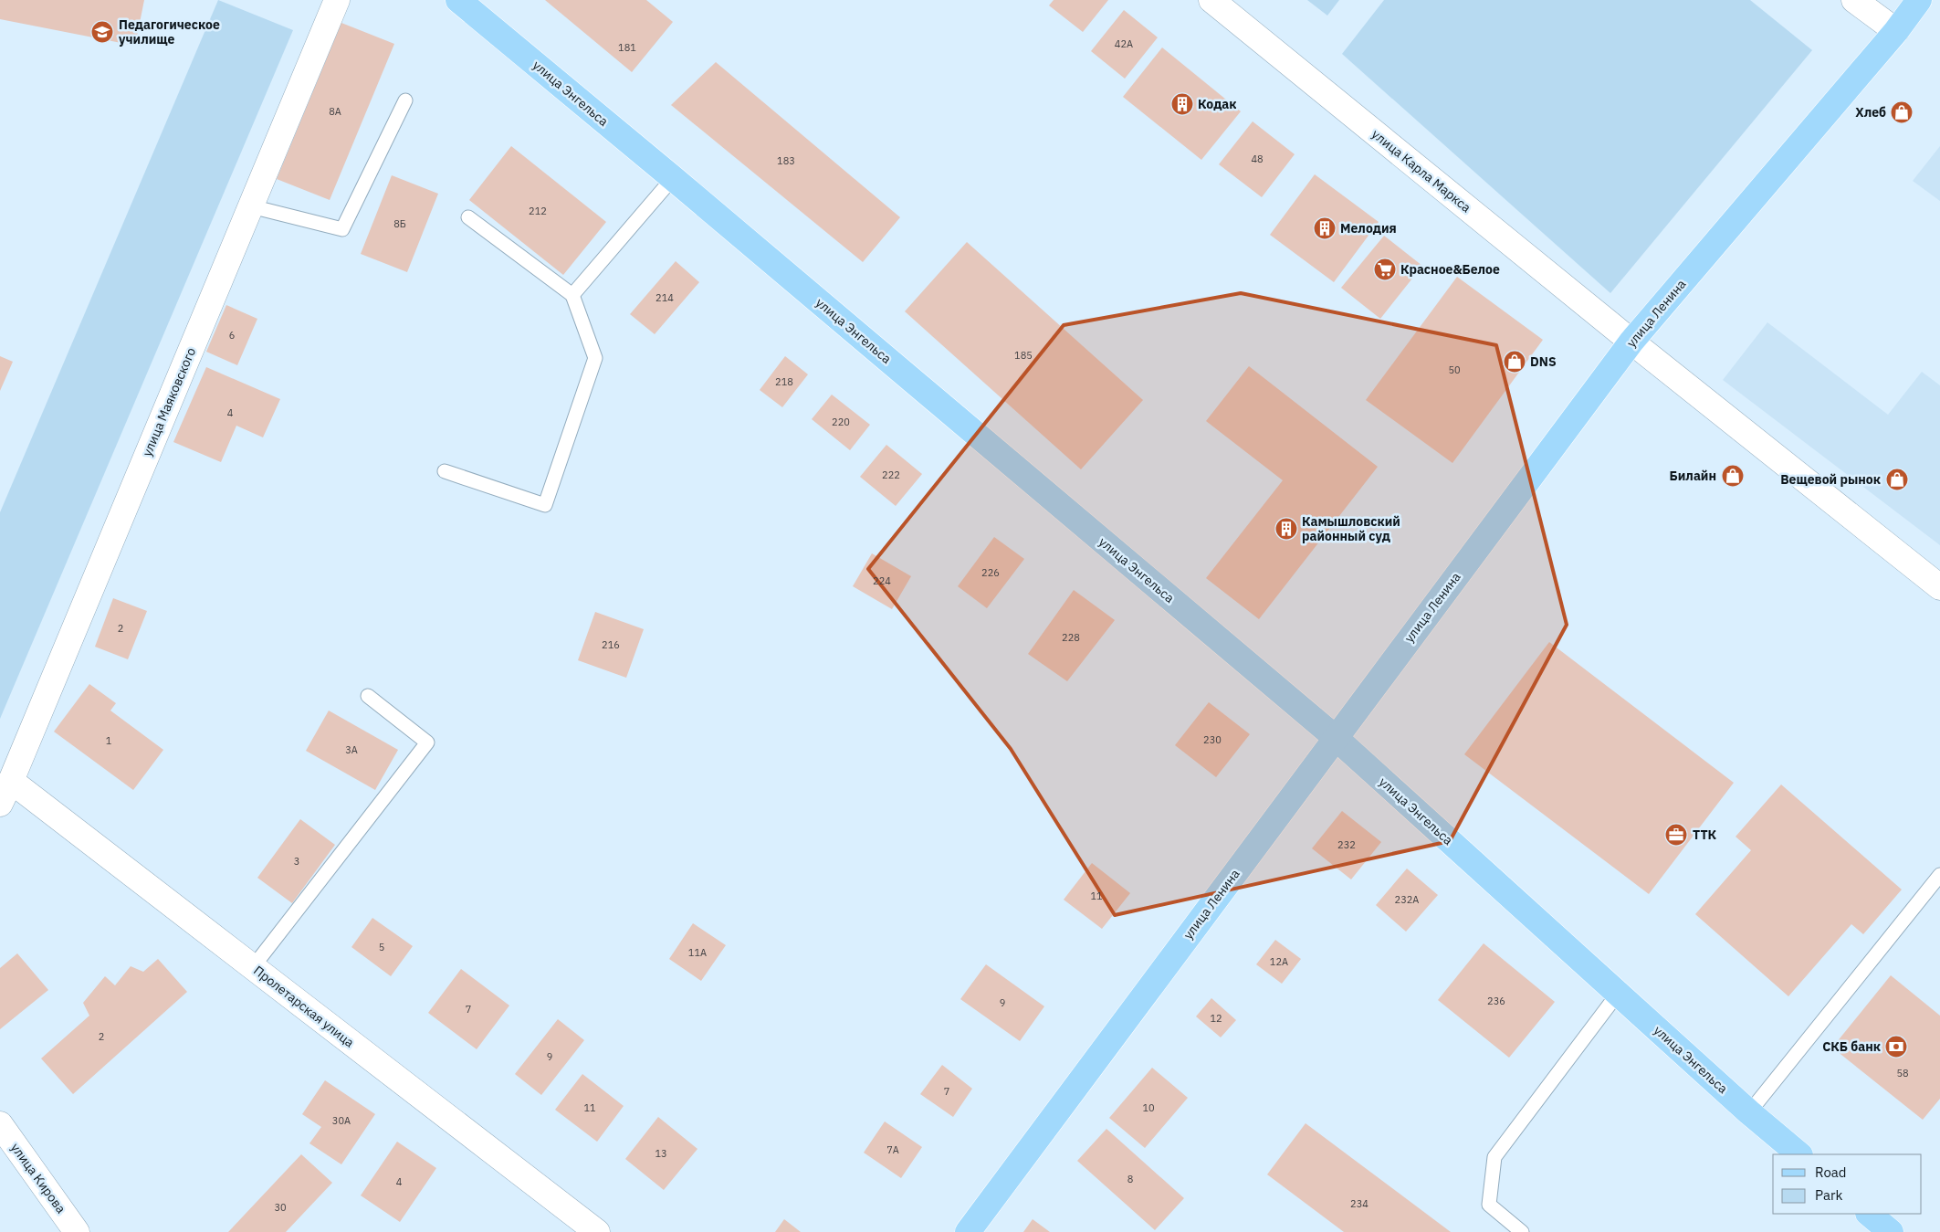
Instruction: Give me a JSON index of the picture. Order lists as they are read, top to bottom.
{
  "streets": {
    "main road": ["улица Энгельса", "улица Ленина"],
    "street": [
      "улица Карла Маркса",
      "улица Маяковского",
      "Пролетарская улица",
      "улица Кирова"
    ]
  },
  "crossings": [
    ["улица Энгельса", "улица Ленина"],
    ["улица Карла Маркса", "улица Ленина"],
    ["улица Маяковского", "Пролетарская улица"]
  ],
  "places": {
    "school or university": ["Педагогическое училище"],
    "building": ["Кодак", "Мелодия", "Камышловский районный суд"],
    "shop": [
      "Хлеб",
      "DNS",
      "Билайн",
      "Вещевой рынок"
    ],
    "supermarket": ["Красное&Белое"],
    "office": ["ТТК"],
    "bank": ["СКБ банк"]
  },
  "house_numbers": [
    "42А",
    "181",
    "8А",
    "48",
    "183",
    "212",
    "8Б",
    "214",
    "6",
    "185",
    "50",
    "218",
    "4",
    "220",
    "222",
    "226",
    "224",
    "2",
    "228",
    "216",
    "230",
    "1",
    "3А",
    "232",
    "3",
    "11",
    "232А",
    "5",
    "11А",
    "12А",
    "236",
    "9",
    "7",
    "12",
    "2",
    "9",
    "58",
    "7",
    "11",
    "10",
    "30А",
    "7А",
    "13",
    "8",
    "4",
    "234",
    "30"
  ],
  "legend": ["Road", "Park"]
}
